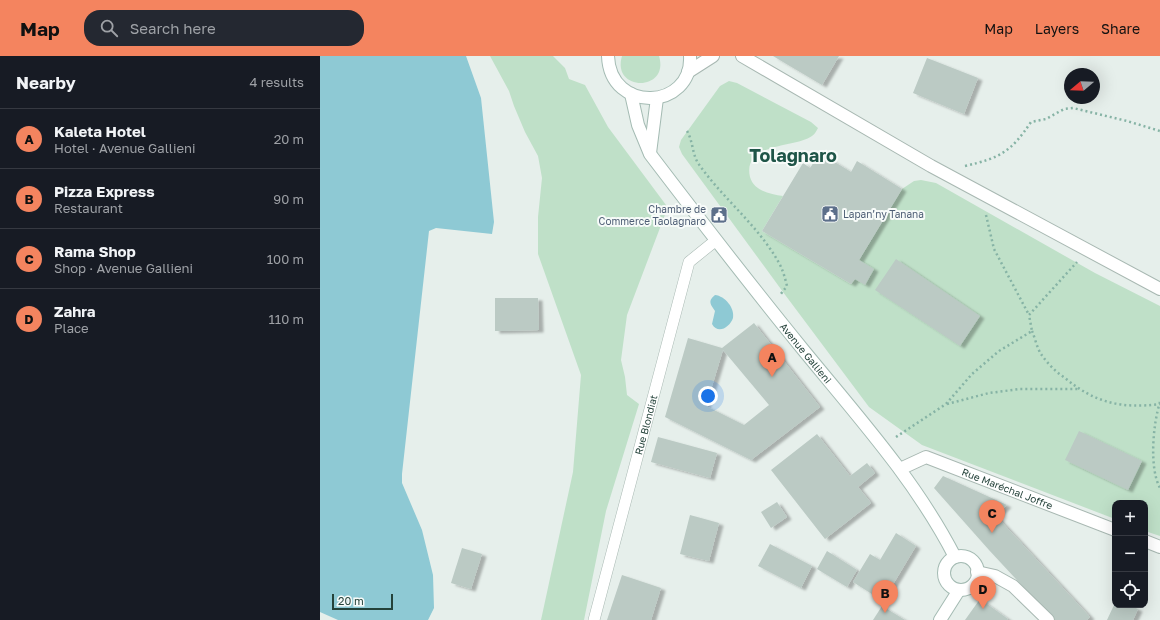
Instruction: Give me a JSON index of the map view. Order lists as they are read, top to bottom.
{
  "streets": {
    "main road": ["Avenue Gallieni", "Rue Maréchal Joffre"],
    "lane": ["Rue Blondiat"]
  },
  "crossings": [
    ["Avenue Gallieni", "Rue Blondiat"],
    ["Avenue Gallieni", "Rue Maréchal Joffre"]
  ],
  "districts": ["Tolagnaro"],
  "places": {
    "public building": ["Lapan’ny Tanana", "Chambre de Commerce Taolagnaro"]
  },
  "scale_bar": "20 m",
  "north": "left",
  "page": {
    "header": "Map",
    "search": "Search here",
    "nav": ["Map", "Layers", "Share"],
    "heading": ["Nearby", "4 results"],
    "list": [
      {
        "mark": "A",
        "name": "Kaleta Hotel",
        "note": "Hotel · Avenue Gallieni",
        "value": "20 m"
      },
      {
        "mark": "B",
        "name": "Pizza Express",
        "note": "Restaurant",
        "value": "90 m"
      },
      {
        "mark": "C",
        "name": "Rama Shop",
        "note": "Shop · Avenue Gallieni",
        "value": "100 m"
      },
      {
        "mark": "D",
        "name": "Zahra",
        "note": "Place",
        "value": "110 m"
      }
    ],
    "pins": [
      "A",
      "C",
      "D",
      "B"
    ],
    "map_buttons": ["+", "−"],
    "scale": "20 m"
  }
}
